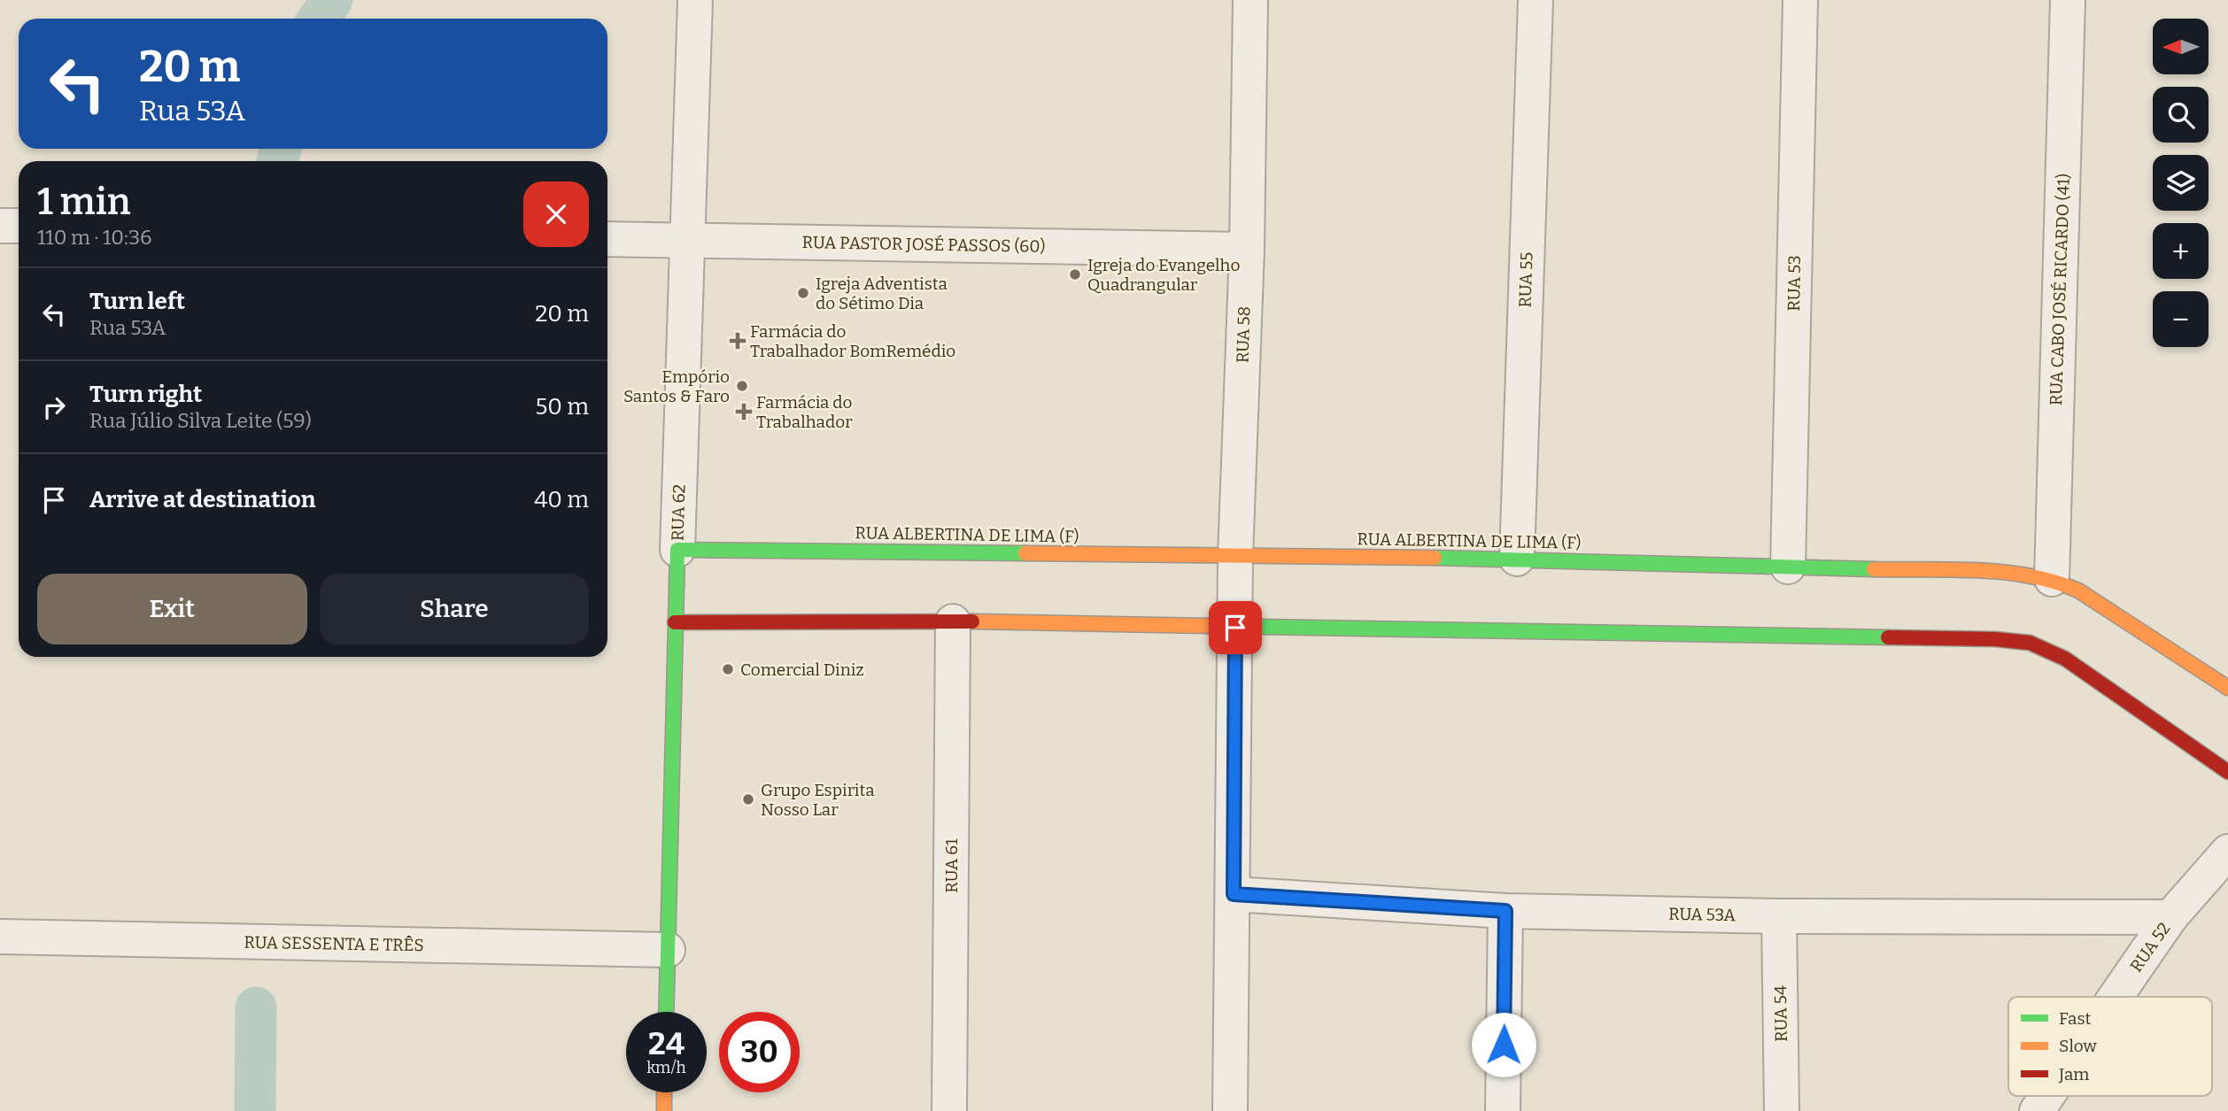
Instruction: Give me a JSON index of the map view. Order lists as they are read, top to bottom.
{
  "streets": {
    "street": [
      "RUA PASTOR JOSÉ PASSOS (60)",
      "RUA 55",
      "RUA 53",
      "RUA CABO JOSÉ RICARDO (41)",
      "RUA 58",
      "RUA 62",
      "RUA ALBERTINA DE LIMA (F)",
      "RUA 61",
      "RUA 53A",
      "RUA SESSENTA E TRÊS",
      "RUA 52",
      "RUA 54"
    ]
  },
  "crossings": [
    ["RUA PASTOR JOSÉ PASSOS (60)", "RUA 58"],
    ["RUA PASTOR JOSÉ PASSOS (60)", "RUA 62"],
    ["RUA 55", "RUA ALBERTINA DE LIMA (F)"],
    ["RUA 53", "RUA ALBERTINA DE LIMA (F)"],
    ["RUA CABO JOSÉ RICARDO (41)", "RUA ALBERTINA DE LIMA (F)"],
    ["RUA 58", "RUA ALBERTINA DE LIMA (F)"],
    ["RUA 58", "RUA 53A"],
    ["RUA 62", "RUA ALBERTINA DE LIMA (F)"],
    ["RUA 62", "RUA SESSENTA E TRÊS"],
    ["RUA 53A", "RUA 52"],
    ["RUA 53A", "RUA 54"]
  ],
  "places": {
    "other": [
      "Igreja do Evangelho Quadrangular",
      "Igreja Adventista do Sétimo Dia",
      "Empório Santos & Faro",
      "Comercial Diniz",
      "Grupo Espirita Nosso Lar"
    ],
    "health": ["Farmácia do Trabalhador BomRemédio", "Farmácia do Trabalhador"]
  },
  "legend": ["Fast", "Slow", "Jam"],
  "north": "left",
  "page": {
    "map_buttons": ["+", "−"],
    "turn": ["20 m", "Rua 53A"],
    "heading": ["1 min", "110 m · 10:36"],
    "list": [
      {
        "name": "Turn left",
        "note": "Rua 53A",
        "value": "20 m"
      },
      {
        "name": "Turn right",
        "note": "Rua Júlio Silva Leite (59)",
        "value": "50 m"
      },
      {
        "name": "Arrive at destination",
        "value": "40 m"
      }
    ],
    "buttons": ["Exit", "Share"],
    "speed": "24 km/h",
    "limit": "30"
  }
}
